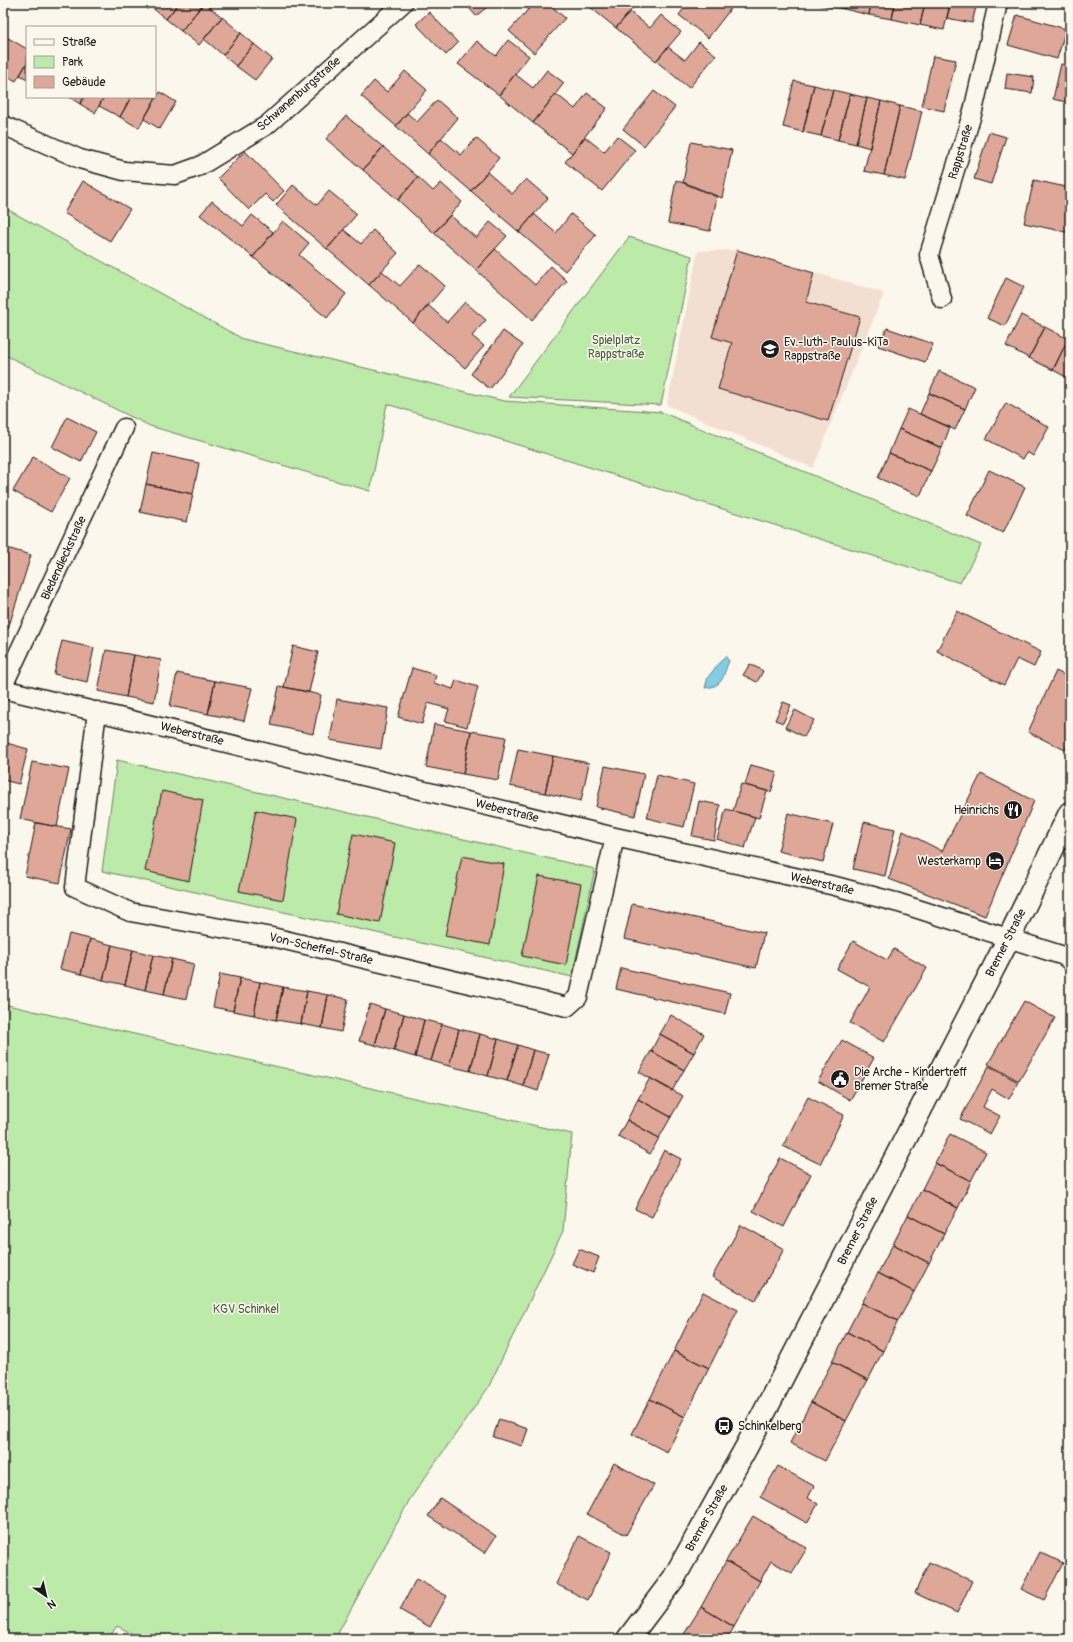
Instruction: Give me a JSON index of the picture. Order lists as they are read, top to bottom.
{
  "streets": {
    "main road": ["Bremer Straße"],
    "street": [
      "Schwanenburgstraße",
      "Rappstraße",
      "Biedendieckstraße",
      "Weberstraße",
      "Von-Scheffel-Straße"
    ]
  },
  "crossings": [
    ["Biedendieckstraße", "Weberstraße"],
    ["Weberstraße", "Bremer Straße"],
    ["Weberstraße", "Von-Scheffel-Straße"]
  ],
  "parks": ["Spielplatz Rappstraße", "KGV Schinkel"],
  "places": {
    "school or university": ["Ev.-luth- Paulus-KiTa Rappstraße"],
    "restaurant": ["Heinrichs"],
    "hotel": ["Westerkamp"],
    "public building": ["Die Arche - Kindertreff Bremer Straße"],
    "bus stop": ["Schinkelberg"]
  },
  "legend": ["Straße", "Park", "Gebäude"],
  "north": "bottom right"
}
